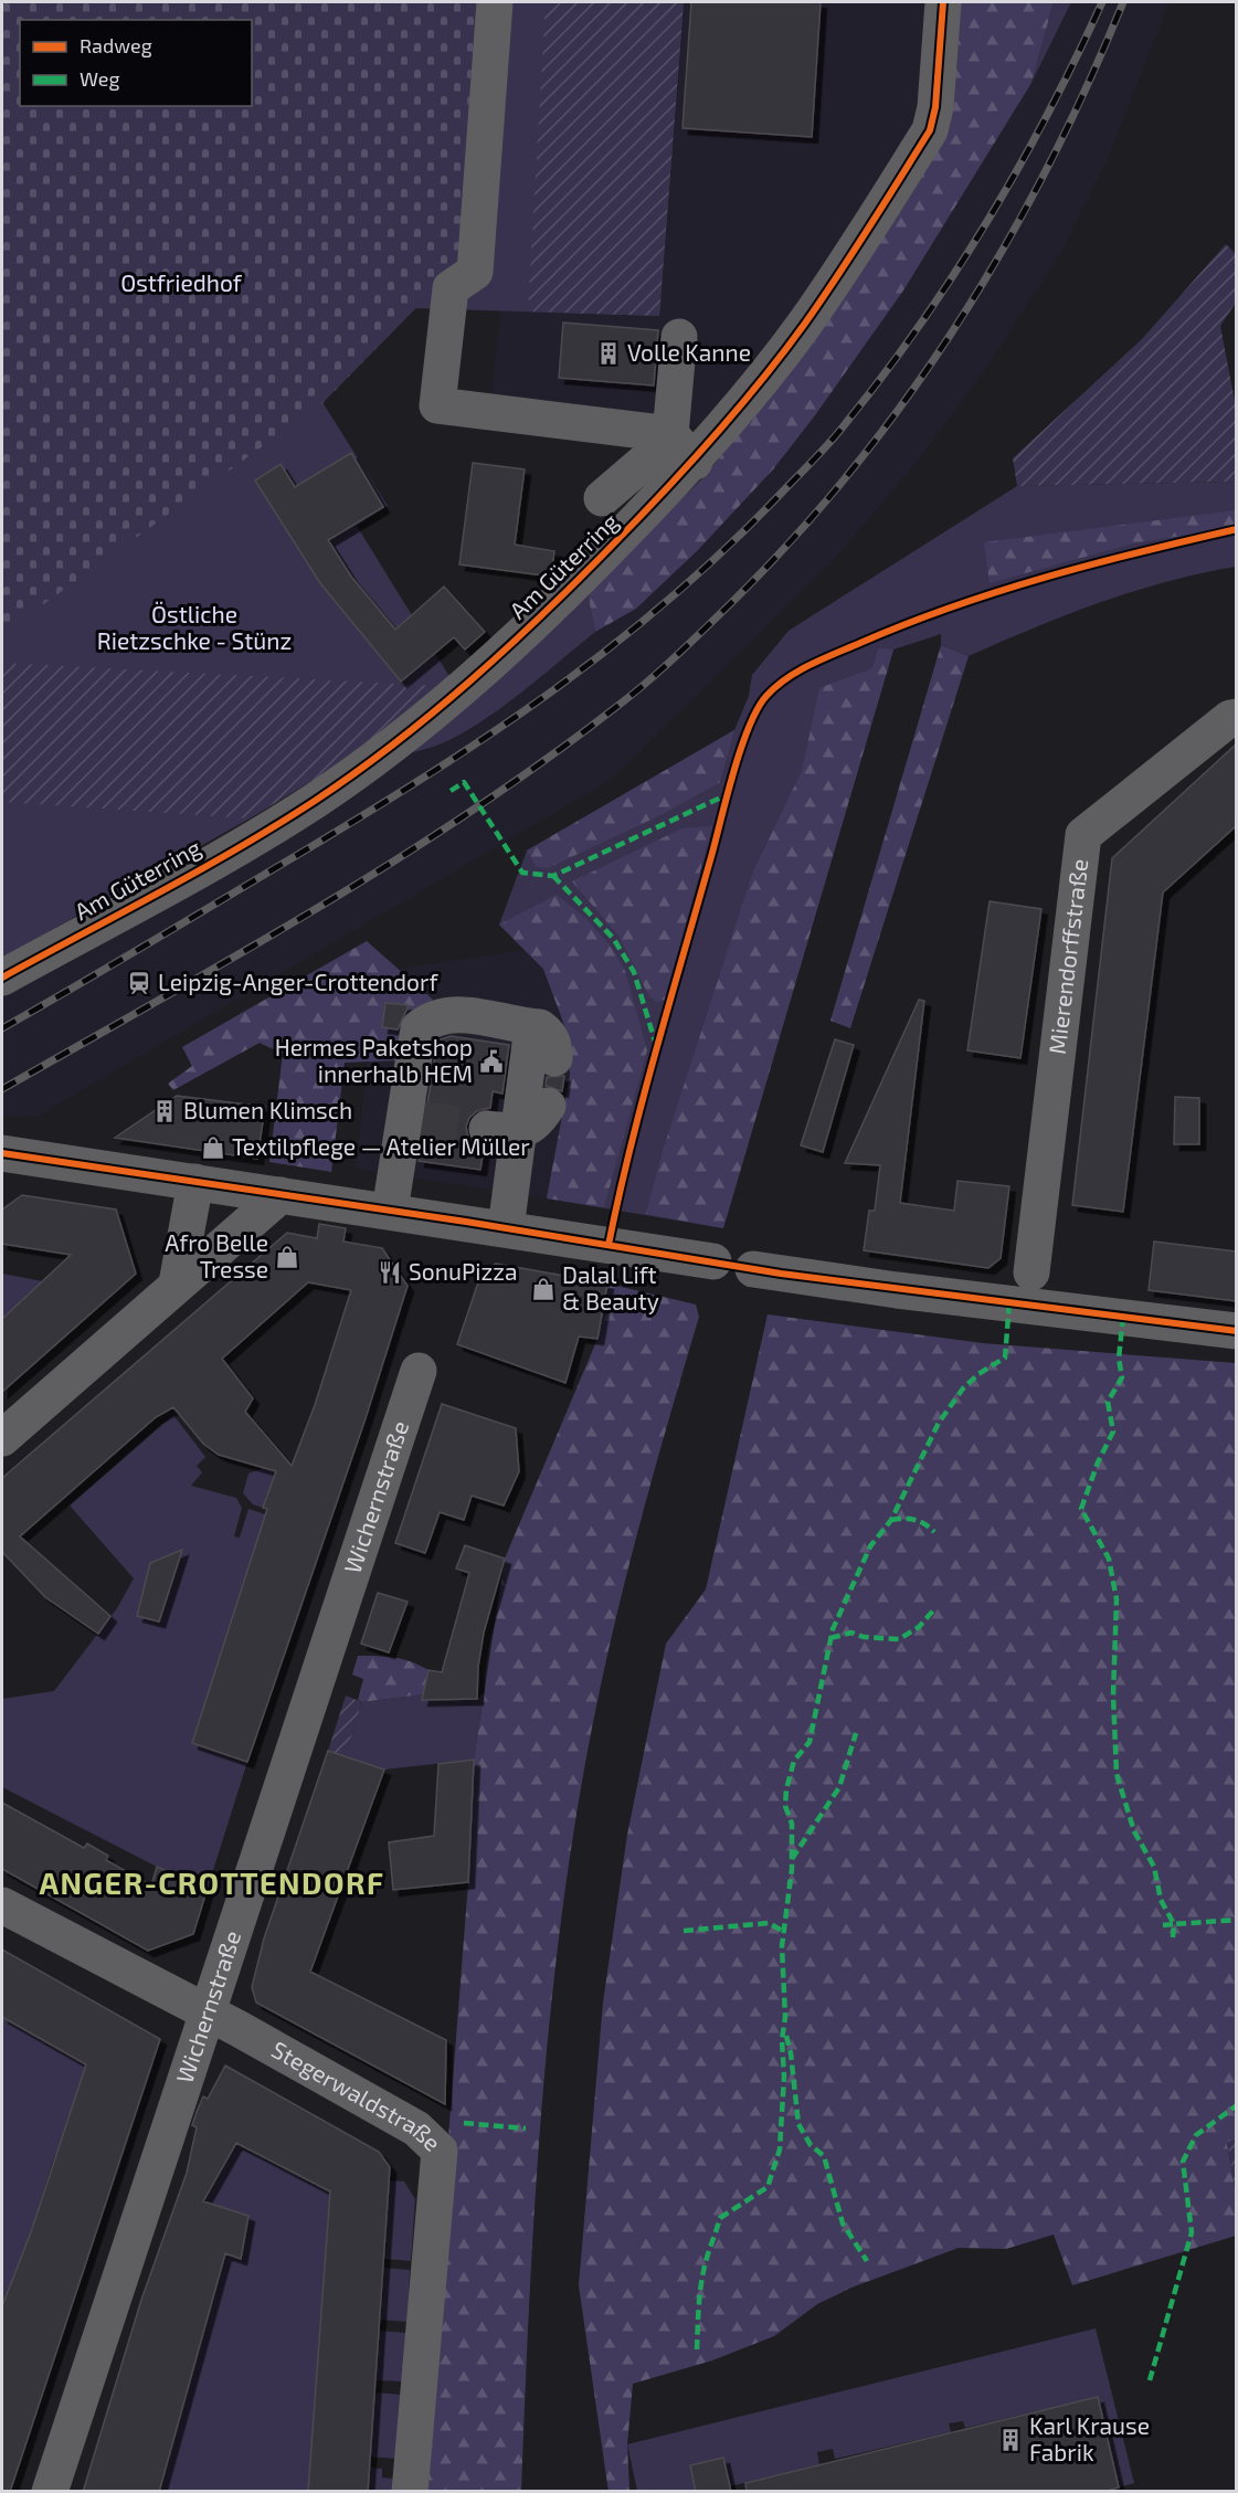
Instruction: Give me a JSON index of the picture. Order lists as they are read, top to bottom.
{
  "streets": {
    "street": [
      "Am Güterring",
      "Mierendorffstraße",
      "Wichernstraße",
      "Stegerwaldstraße"
    ]
  },
  "crossings": [
    ["Wichernstraße", "Stegerwaldstraße"]
  ],
  "districts": ["ANGER-CROTTENDORF"],
  "parks": ["Ostfriedhof", "Östliche Rietzschke - Stünz"],
  "places": {
    "building": ["Volle Kanne", "Blumen Klimsch", "Karl Krause Fabrik"],
    "station": ["Leipzig-Anger-Crottendorf"],
    "public building": ["Hermes Paketshop innerhalb HEM"],
    "shop": ["Textilpflege — Atelier Müller", "Afro Belle Tresse", "Dalal Lift & Beauty"],
    "restaurant": ["SonuPizza"]
  },
  "legend": ["Radweg", "Weg"]
}
